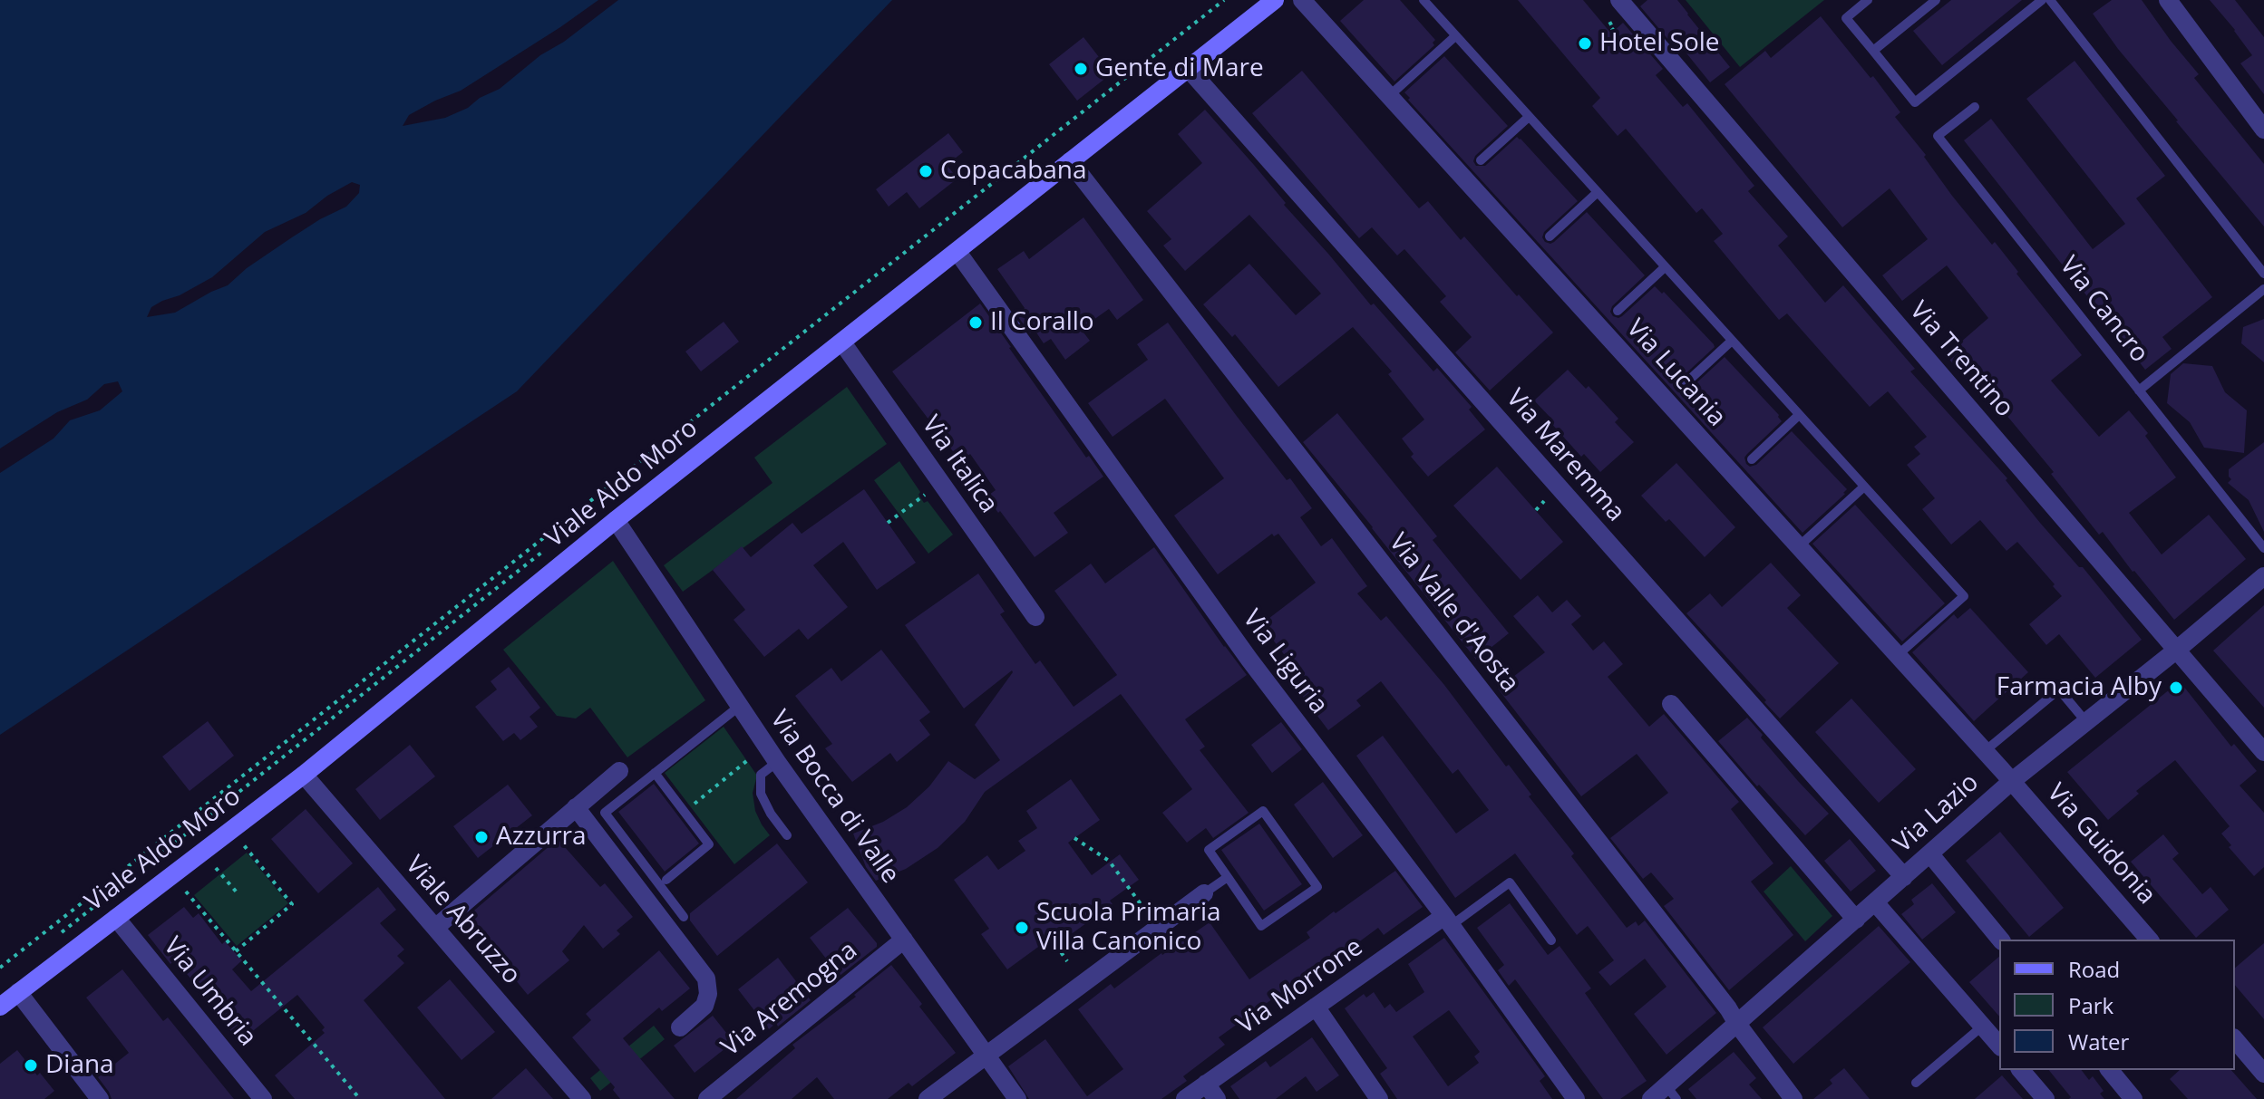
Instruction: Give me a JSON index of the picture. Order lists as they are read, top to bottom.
{
  "streets": {
    "street": [
      "Via Trentino",
      "Via Lucania",
      "Via Maremma",
      "Via Italica",
      "Viale Aldo Moro",
      "Via Valle d'Aosta",
      "Via Liguria",
      "Via Bocca di Valle",
      "Via Lazio",
      "Via Guidonia",
      "Viale Abruzzo",
      "Via Morrone",
      "Via Umbria",
      "Via Aremogna"
    ],
    "lane": ["Via Cancro"]
  },
  "crossings": [
    ["Via Trentino", "Via Lazio"],
    ["Via Lucania", "Via Lazio"],
    ["Via Lucania", "Via Guidonia"],
    ["Via Maremma", "Viale Aldo Moro"],
    ["Via Maremma", "Via Lazio"],
    ["Via Italica", "Viale Aldo Moro"],
    ["Viale Aldo Moro", "Via Valle d'Aosta"],
    ["Viale Aldo Moro", "Via Liguria"],
    ["Viale Aldo Moro", "Via Bocca di Valle"],
    ["Viale Aldo Moro", "Viale Abruzzo"],
    ["Viale Aldo Moro", "Via Umbria"],
    ["Via Valle d'Aosta", "Via Lazio"],
    ["Via Liguria", "Via Morrone"],
    ["Via Bocca di Valle", "Via Aremogna"],
    ["Via Lazio", "Via Guidonia"]
  ],
  "places": [
    "Hotel Sole",
    "Gente di Mare",
    "Copacabana",
    "Il Corallo",
    "Farmacia Alby",
    "Azzurra",
    "Scuola Primaria Villa Canonico",
    "Diana"
  ],
  "legend": ["Road", "Park", "Water"]
}
